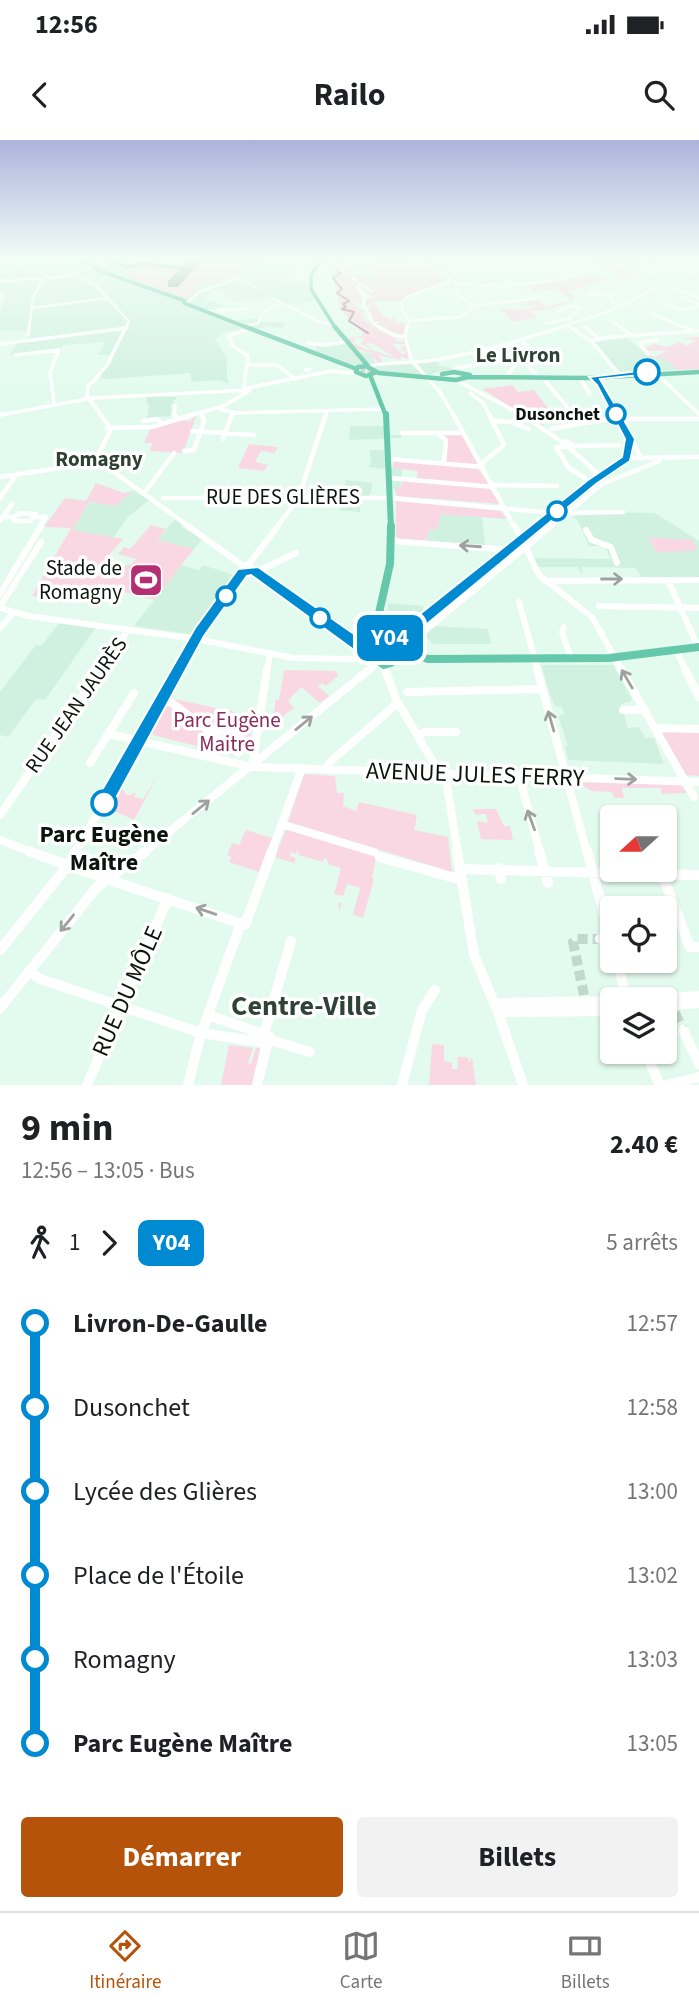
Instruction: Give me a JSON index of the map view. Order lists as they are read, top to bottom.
{
  "streets": {
    "street": [
      "RUE DES GLIÈRES",
      "RUE JEAN JAURÈS",
      "AVENUE JULES FERRY",
      "RUE DU MÔLE"
    ]
  },
  "districts": ["Le Livron", "Romagny", "Centre-Ville"],
  "parks": ["Parc Eugène Maitre"],
  "places": {
    "other": ["Dusonchet", "Parc Eugène Maître"],
    "sports": ["Stade de Romagny"]
  },
  "lines": ["bus line Y04"],
  "north": "left",
  "page": {
    "status": "12:56",
    "header": "Railo",
    "on_map": "Y04",
    "heading": ["9 min", "12:56 – 13:05 · Bus", "2.40 €"],
    "legs": ["1", "Y04", "5 arrêts"],
    "list": [
      {
        "name": "Livron-De-Gaulle",
        "value": "12:57"
      },
      {
        "name": "Dusonchet",
        "value": "12:58"
      },
      {
        "name": "Lycée des Glières",
        "value": "13:00"
      },
      {
        "name": "Place de l'Étoile",
        "value": "13:02"
      },
      {
        "name": "Romagny",
        "value": "13:03"
      },
      {
        "name": "Parc Eugène Maître",
        "value": "13:05"
      }
    ],
    "buttons": ["Démarrer", "Billets"],
    "tabs": ["Itinéraire", "Carte", "Billets"]
  }
}
